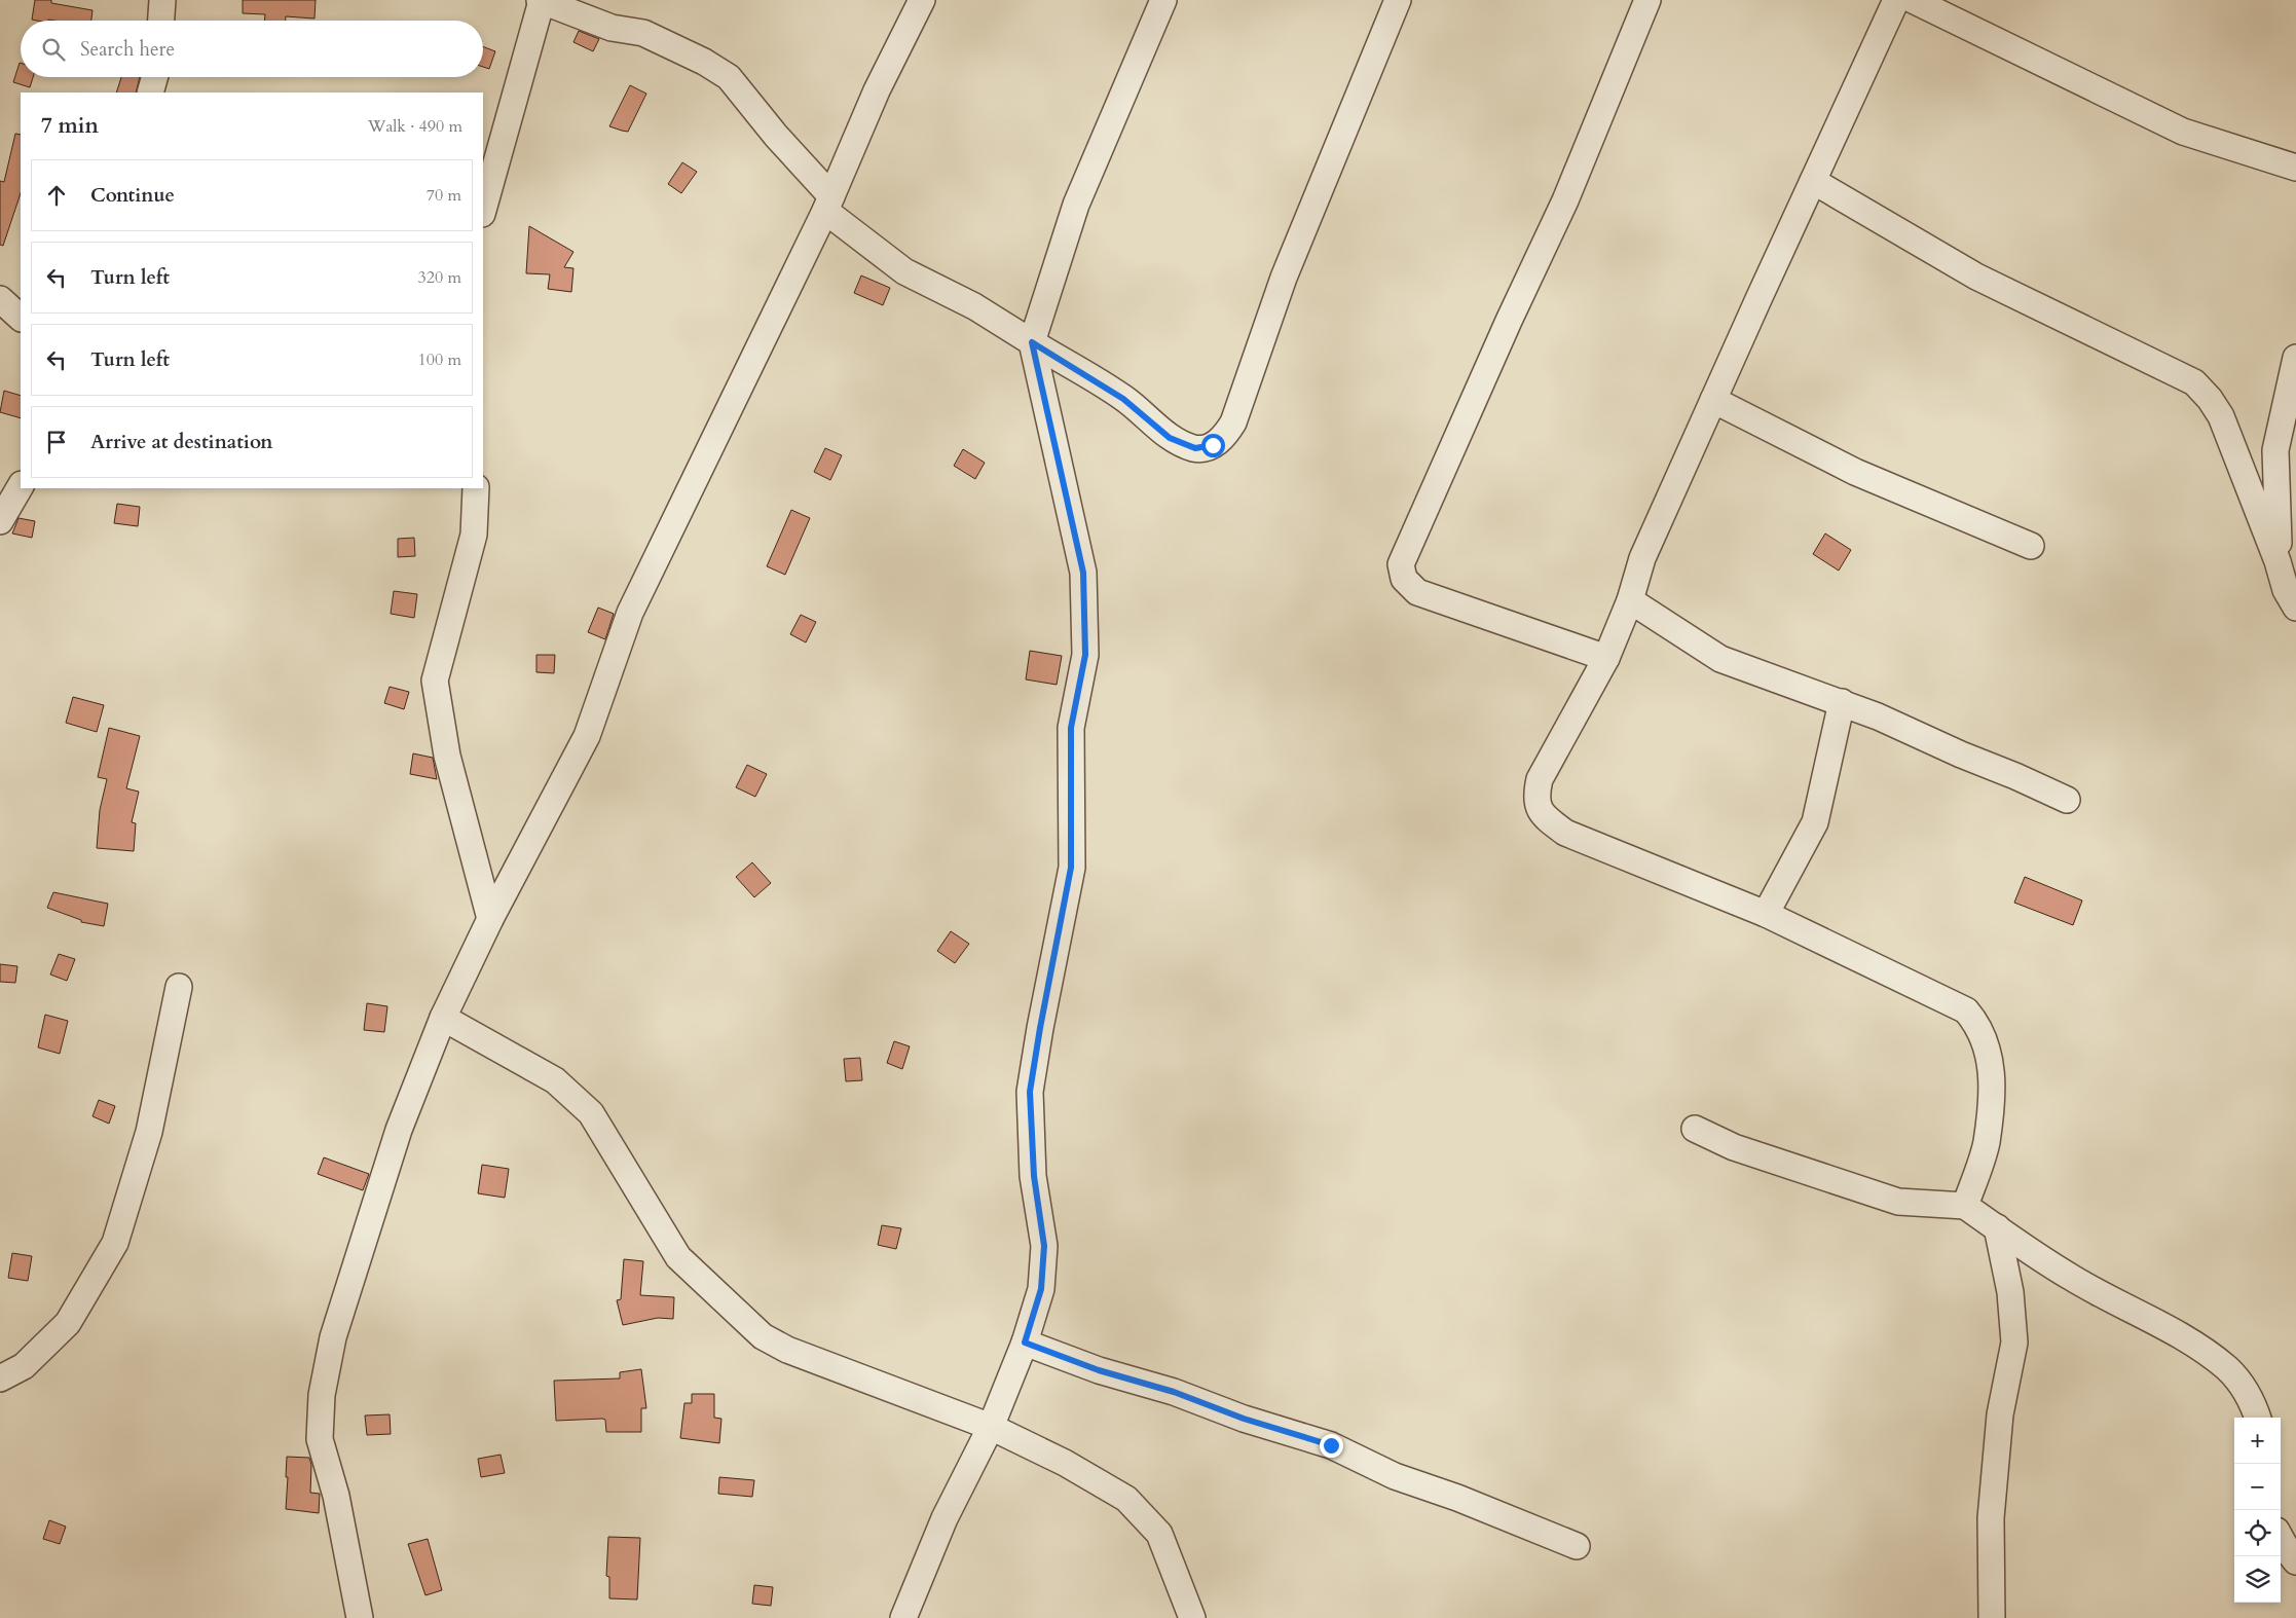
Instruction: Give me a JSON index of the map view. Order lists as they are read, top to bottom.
{
  "page": {
    "search": "Search here",
    "heading": ["7 min", "Walk · 490 m"],
    "list": [
      ["Continue", "70 m"],
      ["Turn left", "320 m"],
      ["Turn left", "100 m"],
      "Arrive at destination"
    ],
    "map_buttons": ["+", "−"]
  }
}
